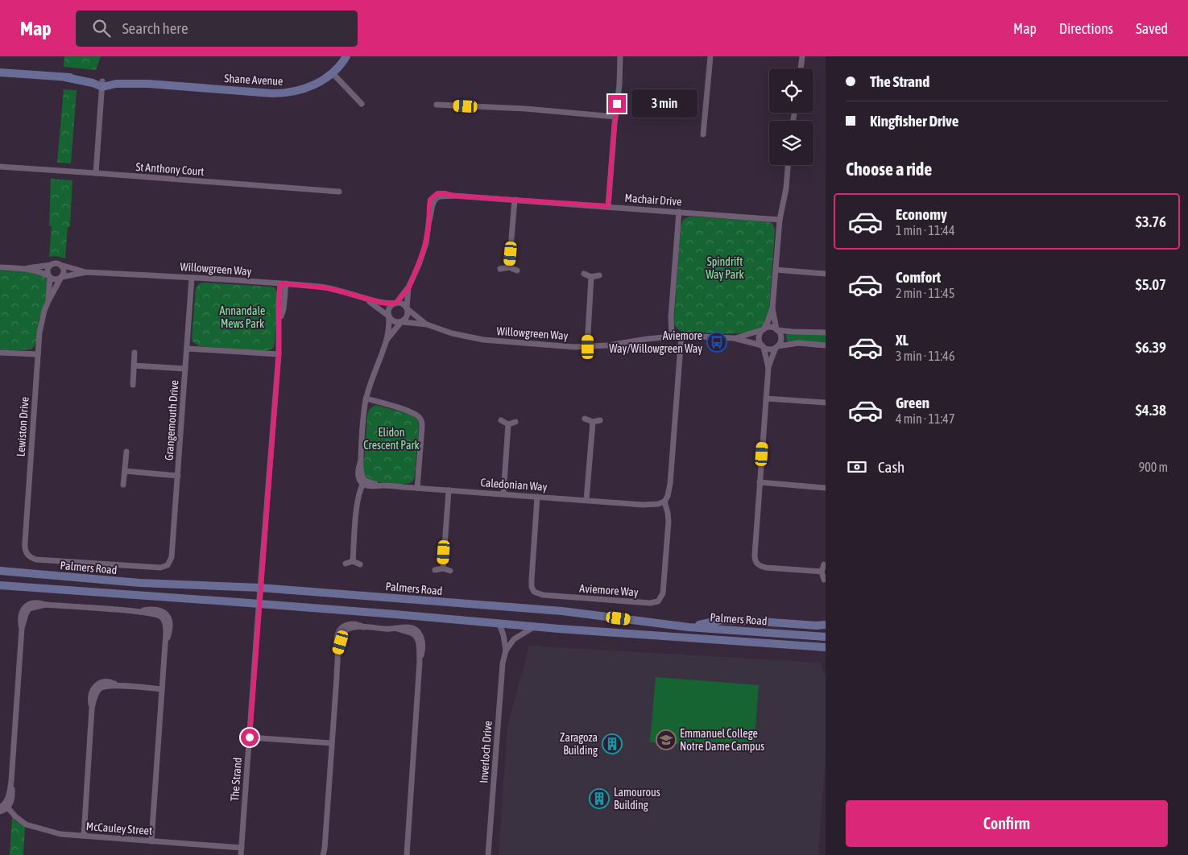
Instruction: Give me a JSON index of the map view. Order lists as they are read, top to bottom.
{
  "streets": {
    "main road": ["Shane Avenue", "Palmers Road"],
    "street": [
      "St Anthony Court",
      "Machair Drive",
      "Willowgreen Way",
      "Grangemouth Drive",
      "Lewiston Drive",
      "Caledonian Way",
      "Aviemore Way",
      "Inverloch Drive",
      "The Strand",
      "McCauley Street"
    ]
  },
  "crossings": [
    ["Machair Drive", "Willowgreen Way"],
    ["Willowgreen Way", "Grangemouth Drive"],
    ["Willowgreen Way", "Lewiston Drive"],
    ["Willowgreen Way", "Aviemore Way"],
    ["Willowgreen Way", "The Strand"],
    ["Grangemouth Drive", "Lewiston Drive"],
    ["Caledonian Way", "Aviemore Way"],
    ["Palmers Road", "Inverloch Drive"],
    ["Palmers Road", "The Strand"],
    ["The Strand", "McCauley Street"]
  ],
  "parks": ["Spindrift Way Park", "Annandale Mews Park", "Elidon Crescent Park"],
  "places": {
    "bus stop": ["Aviemore Way/Willowgreen Way"],
    "school or university": ["Emmanuel College Notre Dame Campus"],
    "building": ["Zaragoza Building", "Lamourous Building"]
  },
  "page": {
    "header": "Map",
    "search": "Search here",
    "nav": ["Map", "Directions", "Saved"],
    "banner": ["The Strand", "Kingfisher Drive"],
    "bubble": "3 min",
    "heading": "Choose a ride",
    "list": [
      {
        "name": "Economy",
        "note": "1 min · 11:44",
        "value": "$3.76"
      },
      {
        "name": "Comfort",
        "note": "2 min · 11:45",
        "value": "$5.07"
      },
      {
        "name": "XL",
        "note": "3 min · 11:46",
        "value": "$6.39"
      },
      {
        "name": "Green",
        "note": "4 min · 11:47",
        "value": "$4.38"
      }
    ],
    "pay": ["Cash", "900 m"],
    "buttons": "Confirm"
  }
}
